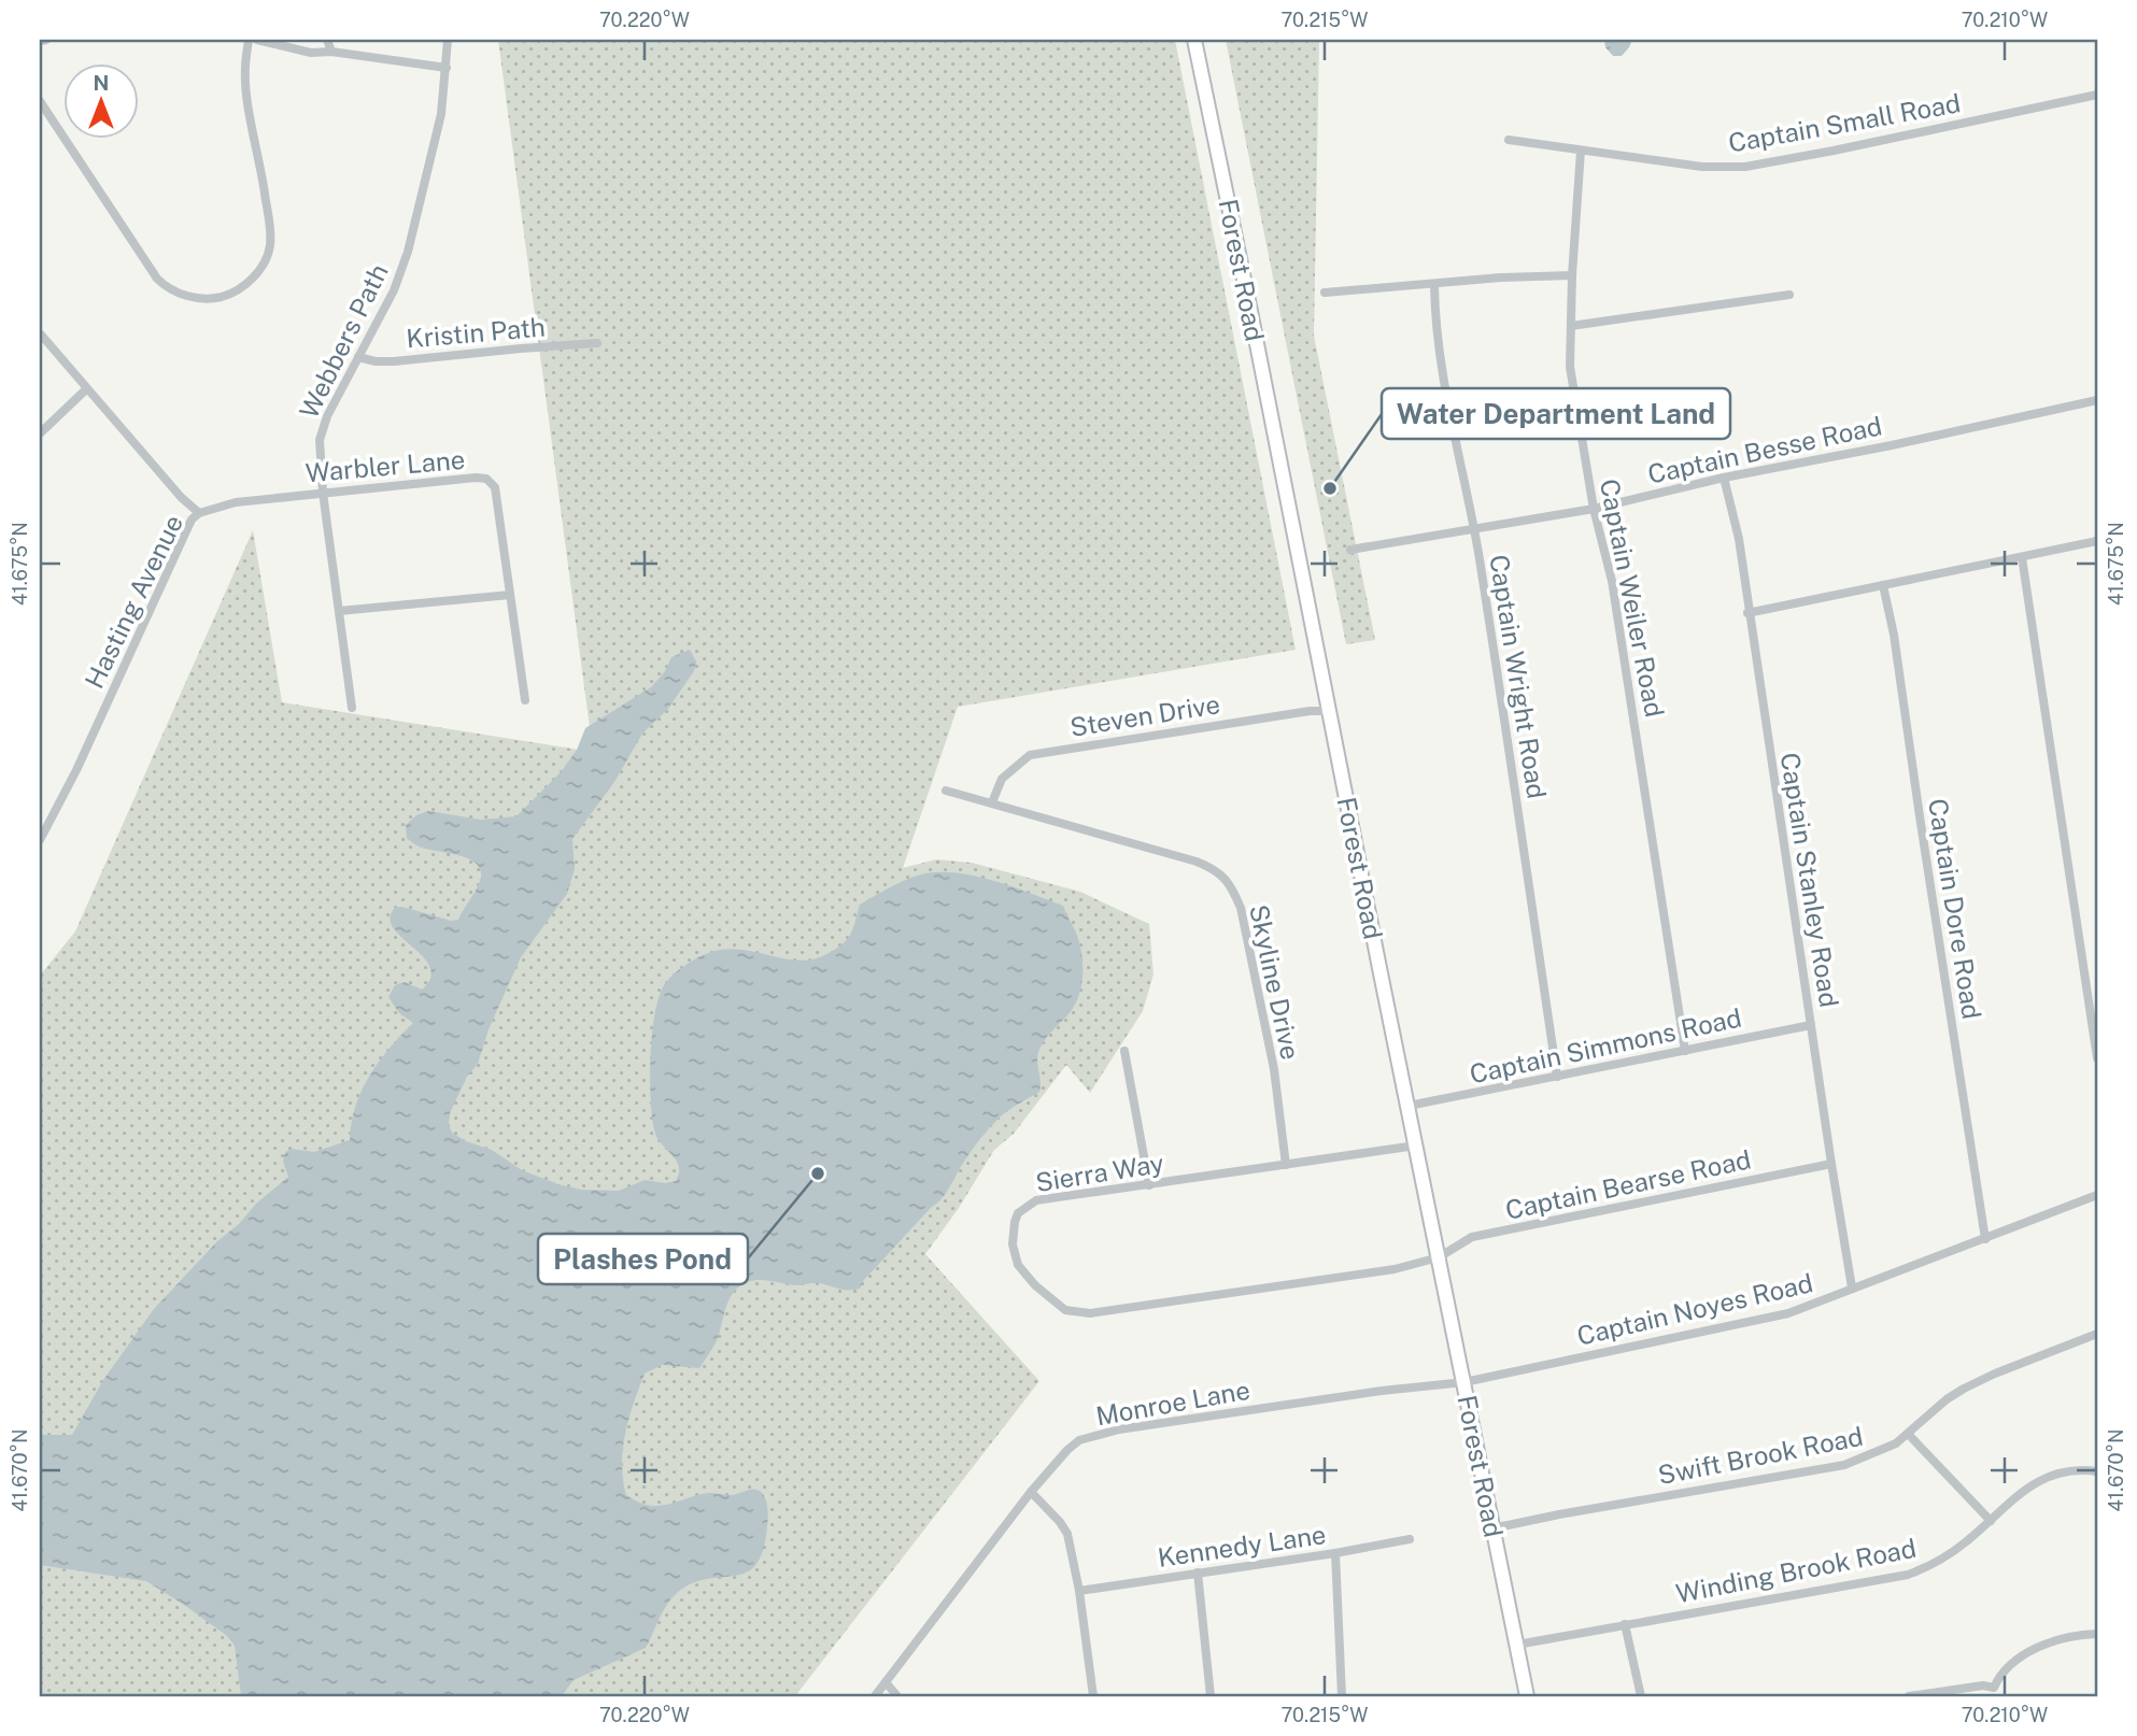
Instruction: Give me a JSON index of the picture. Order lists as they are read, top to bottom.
{
  "streets": {
    "main road": ["Forest Road"],
    "street": [
      "Captain Small Road",
      "Kristin Path",
      "Webbers Path",
      "Captain Besse Road",
      "Warbler Lane",
      "Captain Weiler Road",
      "Hasting Avenue",
      "Captain Wright Road",
      "Steven Drive",
      "Captain Stanley Road",
      "Captain Dore Road",
      "Skyline Drive",
      "Captain Simmons Road",
      "Sierra Way",
      "Captain Bearse Road",
      "Captain Noyes Road",
      "Monroe Lane",
      "Swift Brook Road",
      "Kennedy Lane",
      "Winding Brook Road"
    ]
  },
  "crossings": [
    ["Captain Small Road", "Captain Weiler Road"],
    ["Forest Road", "Steven Drive"],
    ["Forest Road", "Captain Simmons Road"],
    ["Forest Road", "Sierra Way"],
    ["Forest Road", "Captain Bearse Road"],
    ["Forest Road", "Captain Noyes Road"],
    ["Forest Road", "Monroe Lane"],
    ["Forest Road", "Swift Brook Road"],
    ["Forest Road", "Winding Brook Road"],
    ["Kristin Path", "Webbers Path"],
    ["Webbers Path", "Warbler Lane"],
    ["Captain Besse Road", "Captain Weiler Road"],
    ["Captain Besse Road", "Captain Wright Road"],
    ["Captain Besse Road", "Captain Stanley Road"],
    ["Warbler Lane", "Hasting Avenue"],
    ["Captain Weiler Road", "Captain Simmons Road"],
    ["Captain Wright Road", "Captain Simmons Road"],
    ["Steven Drive", "Skyline Drive"],
    ["Captain Stanley Road", "Captain Simmons Road"],
    ["Captain Stanley Road", "Captain Bearse Road"],
    ["Captain Stanley Road", "Captain Noyes Road"],
    ["Captain Dore Road", "Captain Noyes Road"],
    ["Skyline Drive", "Sierra Way"],
    ["Sierra Way", "Captain Bearse Road"],
    ["Captain Noyes Road", "Monroe Lane"]
  ],
  "places": ["Water Department Land", "Plashes Pond"],
  "north": "top",
  "coordinates": [
    "70.220°W",
    "70.215°W",
    "70.210°W",
    "41.675°N",
    "41.670°N"
  ]
}
